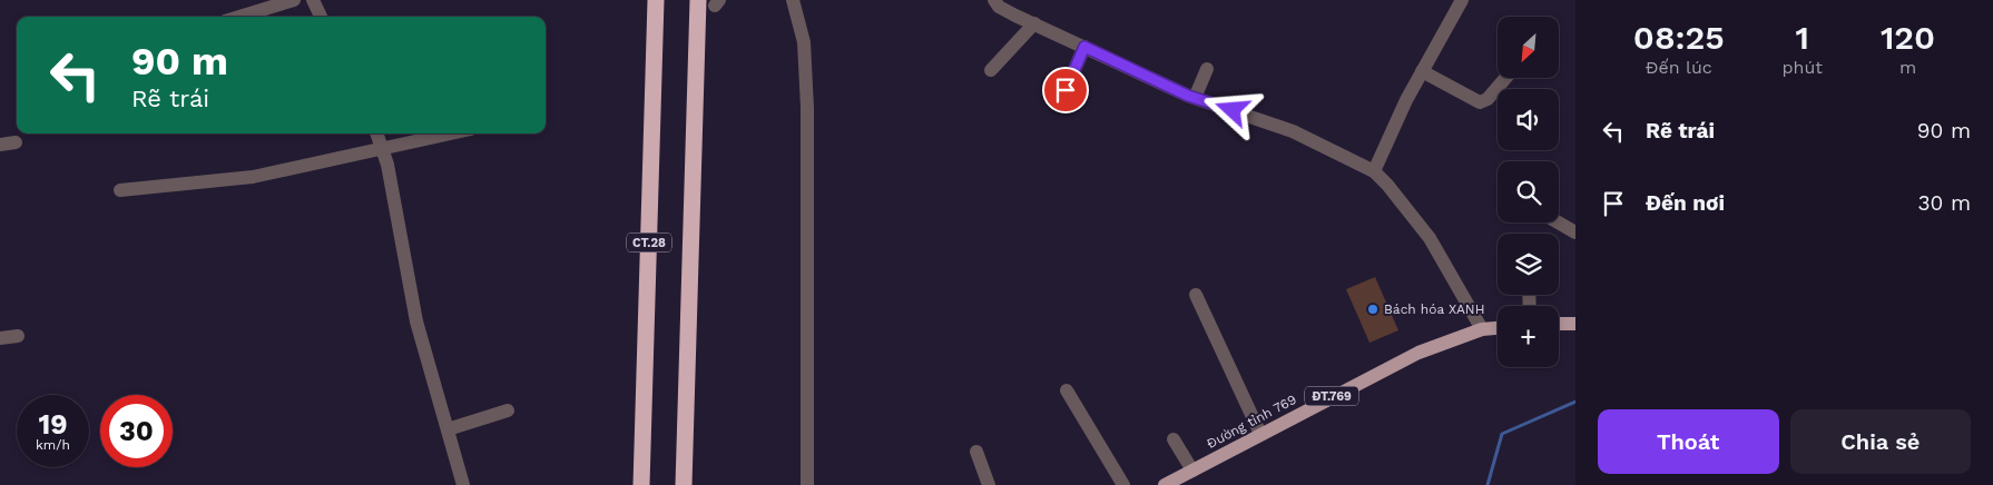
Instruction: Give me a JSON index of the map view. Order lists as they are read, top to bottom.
{
  "streets": {
    "highway": ["CT.28"],
    "main road": ["ĐT.769", "Đường tỉnh 769"]
  },
  "places": ["Bách hóa XANH"],
  "north": "bottom left",
  "page": {
    "eta": [
      "08:25",
      "Đến lúc",
      "1",
      "phút",
      "120",
      "m"
    ],
    "map_buttons": "+",
    "turn": ["90 m", "Rẽ trái"],
    "list": [
      {
        "name": "Rẽ trái",
        "value": "90 m"
      },
      {
        "name": "Đến nơi",
        "value": "30 m"
      }
    ],
    "speed": "19 km/h",
    "limit": "30",
    "buttons": ["Thoát", "Chia sẻ"]
  }
}
